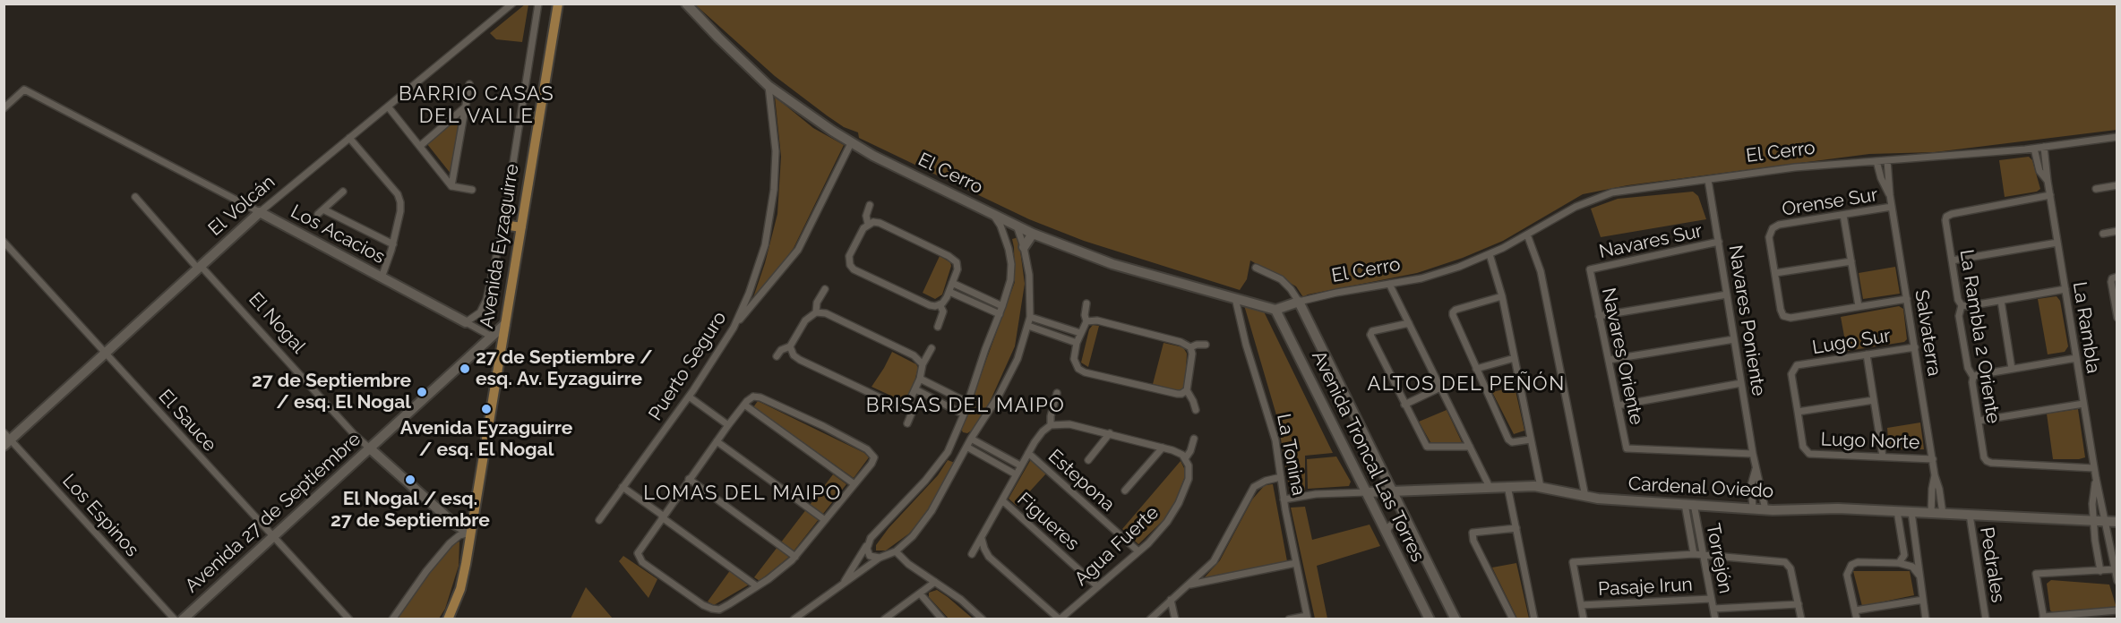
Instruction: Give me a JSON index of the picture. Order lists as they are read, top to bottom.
{
  "streets": {
    "main road": ["Avenida Eyzaguirre"],
    "street": [
      "El Cerro",
      "Orense Sur",
      "El Volcán",
      "Los Acacios",
      "Navares Sur",
      "Navares Poniente",
      "El Nogal",
      "La Rambla",
      "Salvaterra",
      "La Rambla 2 Oriente",
      "Lugo Sur",
      "Navares Oriente",
      "Puerto Seguro",
      "El Sauce",
      "Lugo Norte",
      "La Tonina",
      "Avenida Troncal Las Torres",
      "Estepona",
      "Cardenal Oviedo",
      "Avenida 27 de Septiembre",
      "Los Espinos",
      "Figueres",
      "Agua Fuerte",
      "Torrejón",
      "Pedrales",
      "Pasaje Irun"
    ]
  },
  "crossings": [
    ["El Cerro", "Navares Poniente"],
    ["El Cerro", "La Rambla"],
    ["El Cerro", "Salvaterra"],
    ["El Cerro", "Puerto Seguro"],
    ["El Cerro", "La Tonina"],
    ["El Cerro", "Avenida Troncal Las Torres"],
    ["Orense Sur", "Salvaterra"],
    ["El Volcán", "Los Acacios"],
    ["El Volcán", "El Nogal"],
    ["El Volcán", "El Sauce"],
    ["El Volcán", "Los Espinos"],
    ["Los Acacios", "Avenida 27 de Septiembre"],
    ["Navares Sur", "Navares Poniente"],
    ["Navares Sur", "Navares Oriente"],
    ["Avenida Eyzaguirre", "El Nogal"],
    ["Avenida Eyzaguirre", "Avenida 27 de Septiembre"],
    ["Navares Poniente", "Navares Oriente"],
    ["Navares Poniente", "Cardenal Oviedo"],
    ["El Nogal", "Avenida 27 de Septiembre"],
    ["La Rambla", "La Rambla 2 Oriente"],
    ["La Rambla", "Cardenal Oviedo"],
    ["Salvaterra", "Lugo Sur"],
    ["Salvaterra", "Lugo Norte"],
    ["Salvaterra", "Cardenal Oviedo"],
    ["Lugo Sur", "Lugo Norte"],
    ["El Sauce", "Avenida 27 de Septiembre"],
    ["La Tonina", "Cardenal Oviedo"],
    ["Avenida Troncal Las Torres", "Cardenal Oviedo"],
    ["Estepona", "Agua Fuerte"],
    ["Cardenal Oviedo", "Torrejón"],
    ["Cardenal Oviedo", "Pedrales"],
    ["Figueres", "Agua Fuerte"],
    ["Torrejón", "Pasaje Irun"]
  ],
  "districts": [
    "BARRIO CASAS DEL VALLE",
    "ALTOS DEL PEÑÓN",
    "BRISAS DEL MAIPO",
    "LOMAS DEL MAIPO"
  ],
  "places": [
    "27 de Septiembre / esq. Av. Eyzaguirre",
    "27 de Septiembre / esq. El Nogal",
    "Avenida Eyzaguirre / esq. El Nogal",
    "El Nogal / esq. 27 de Septiembre"
  ]
}
